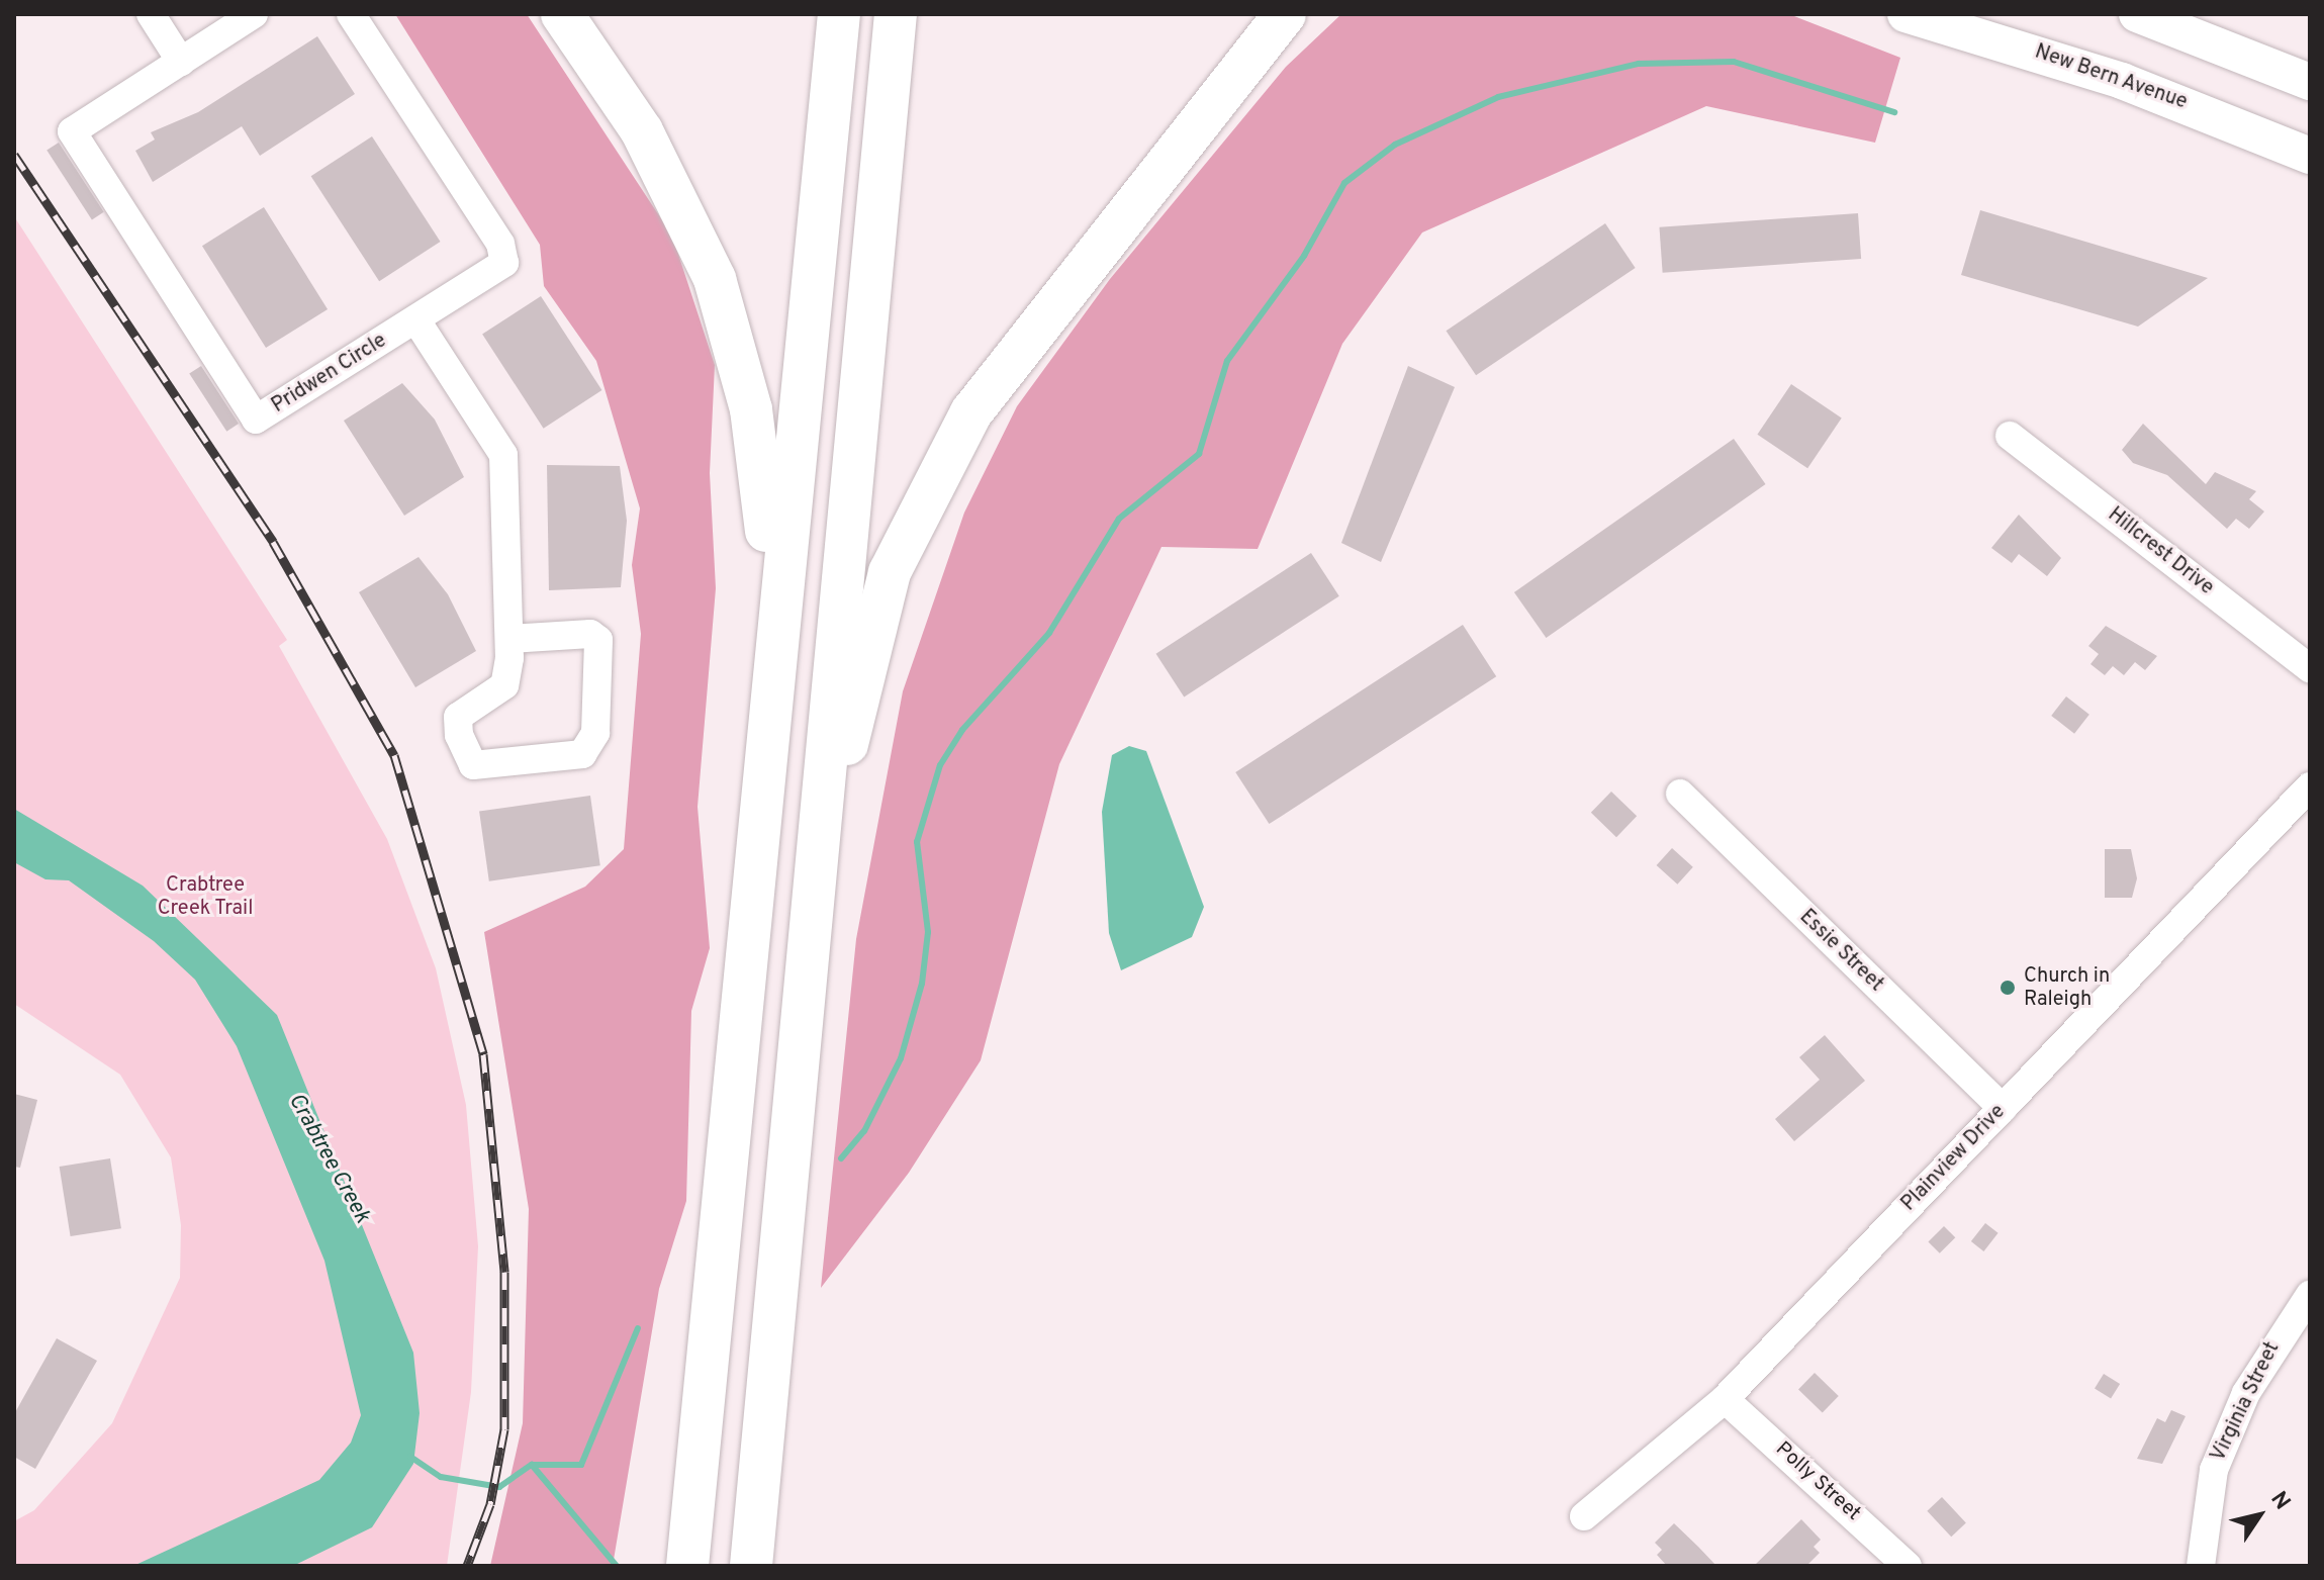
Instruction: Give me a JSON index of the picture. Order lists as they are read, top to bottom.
{
  "streets": {
    "main road": ["New Bern Avenue"],
    "street": [
      "Pridwen Circle",
      "Hillcrest Drive",
      "Essie Street",
      "Plainview Drive",
      "Virginia Street",
      "Polly Street"
    ]
  },
  "crossings": [
    ["Essie Street", "Plainview Drive"],
    ["Plainview Drive", "Polly Street"]
  ],
  "water": ["Crabtree Creek"],
  "parks": ["Crabtree Creek Trail"],
  "places": ["Church in Raleigh"],
  "north": "top right"
}
